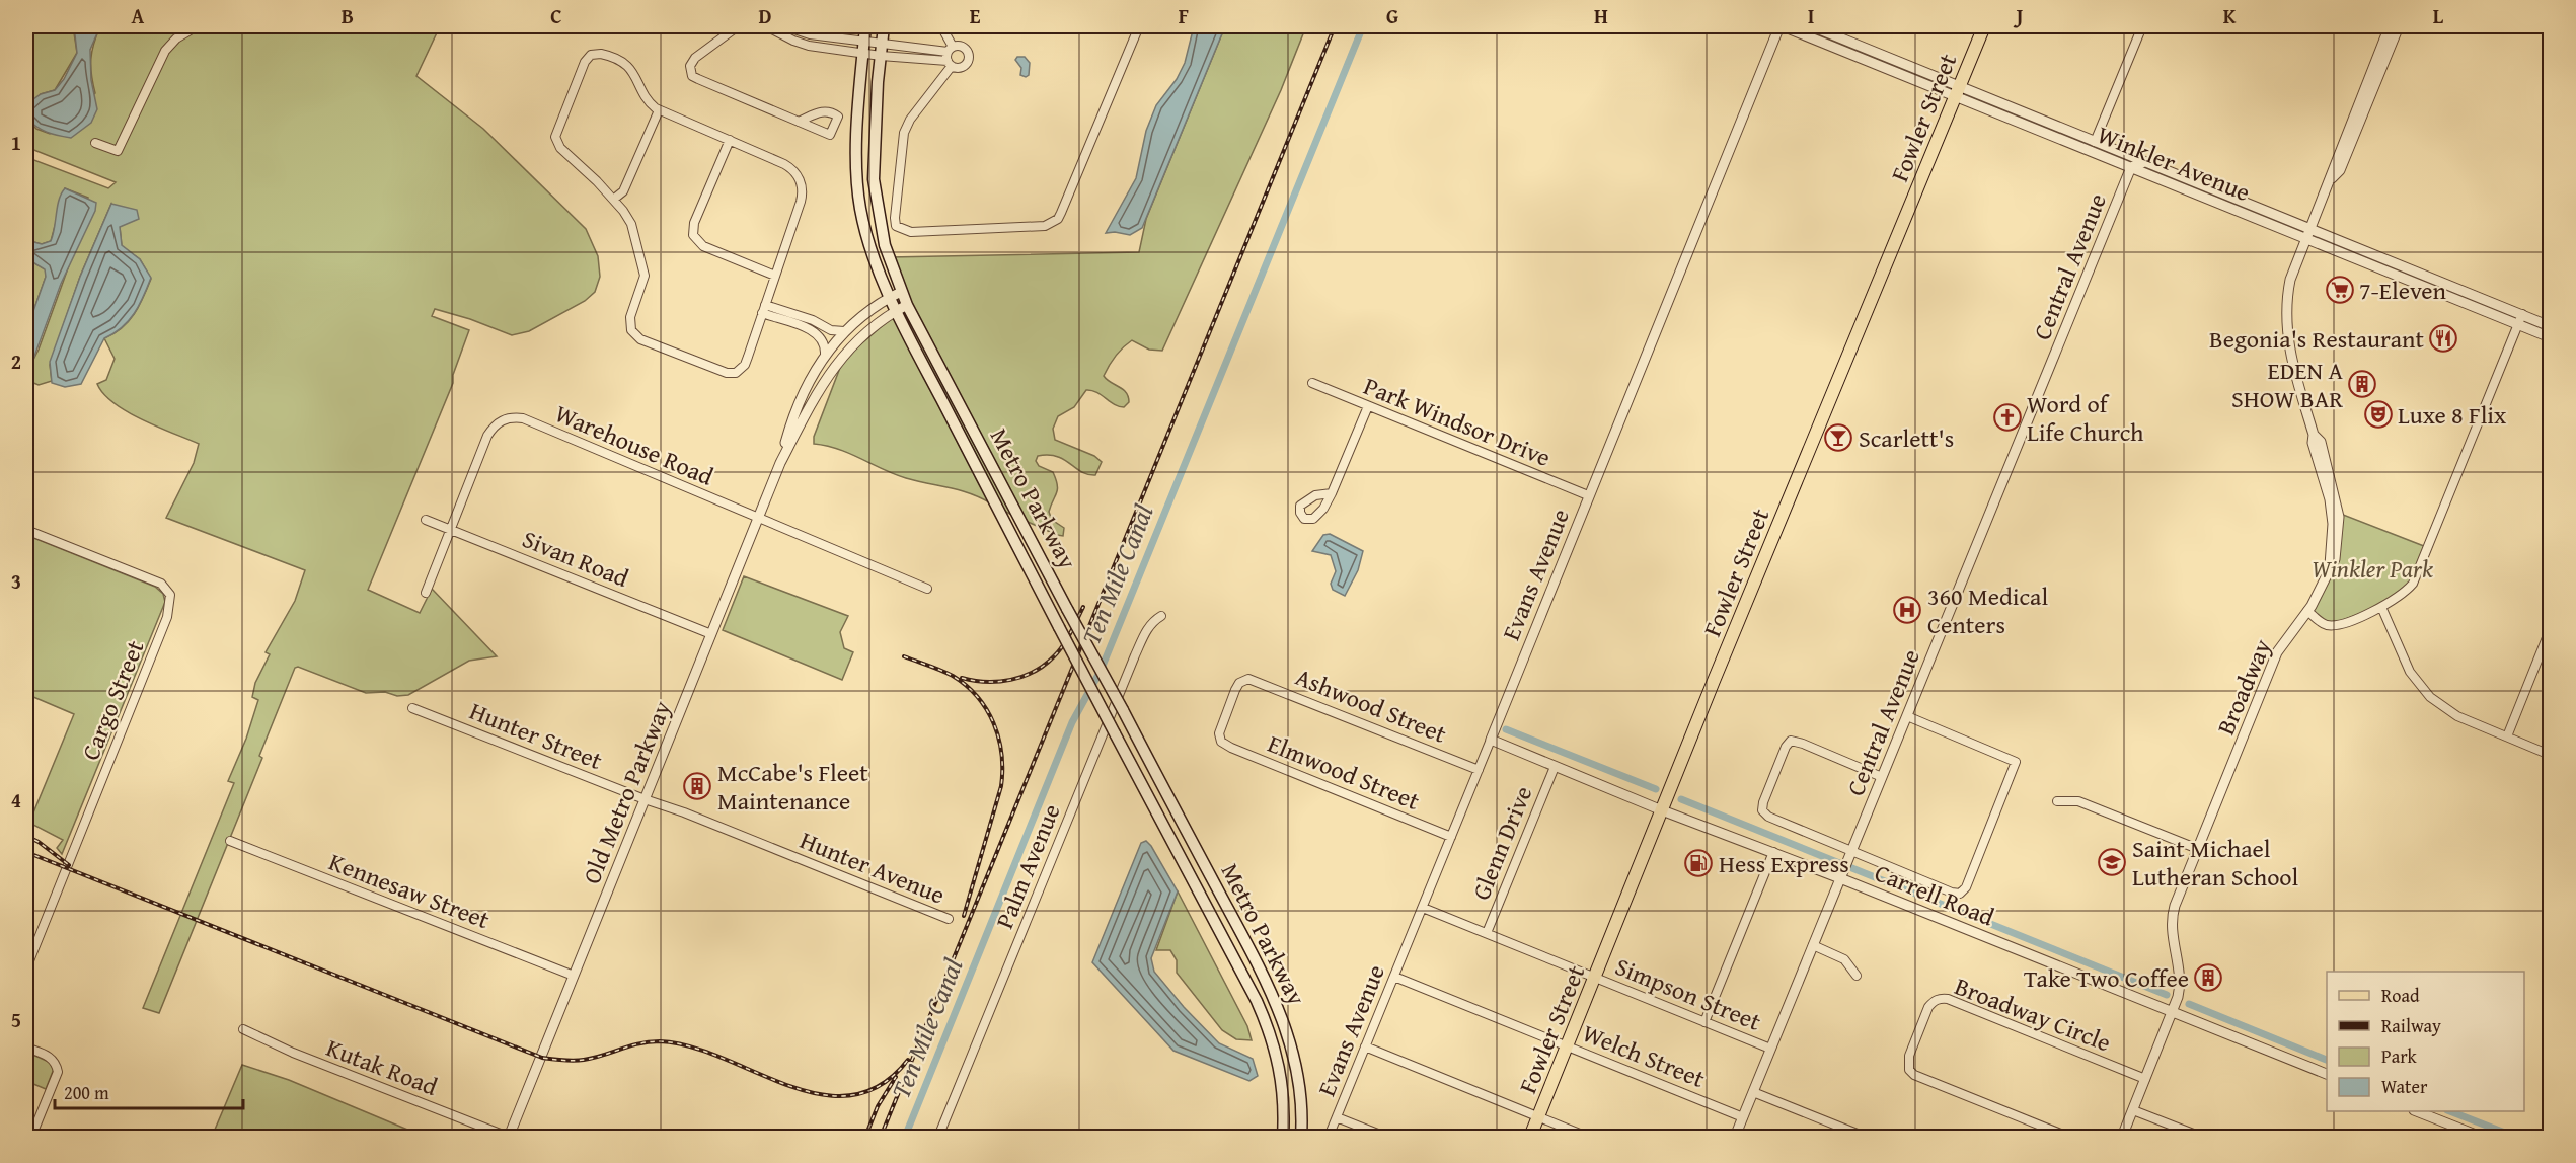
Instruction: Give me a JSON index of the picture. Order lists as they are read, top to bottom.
{
  "streets": {
    "main road": ["Fowler Street", "Metro Parkway"],
    "street": [
      "Winkler Avenue",
      "Central Avenue",
      "Park Windsor Drive",
      "Warehouse Road",
      "Sivan Road",
      "Evans Avenue",
      "Broadway",
      "Cargo Street",
      "Ashwood Street",
      "Hunter Street",
      "Elmwood Street",
      "Old Metro Parkway",
      "Glenn Drive",
      "Palm Avenue",
      "Hunter Avenue",
      "Kennesaw Street",
      "Carrell Road",
      "Simpson Street",
      "Broadway Circle",
      "Welch Street",
      "Kutak Road"
    ]
  },
  "crossings": [
    ["Fowler Street", "Winkler Avenue"],
    ["Fowler Street", "Carrell Road"],
    ["Fowler Street", "Simpson Street"],
    ["Fowler Street", "Welch Street"],
    ["Winkler Avenue", "Central Avenue"],
    ["Winkler Avenue", "Evans Avenue"],
    ["Winkler Avenue", "Broadway"],
    ["Central Avenue", "Carrell Road"],
    ["Central Avenue", "Simpson Street"],
    ["Central Avenue", "Welch Street"],
    ["Park Windsor Drive", "Evans Avenue"],
    ["Warehouse Road", "Sivan Road"],
    ["Warehouse Road", "Old Metro Parkway"],
    ["Metro Parkway", "Old Metro Parkway"],
    ["Sivan Road", "Old Metro Parkway"],
    ["Evans Avenue", "Ashwood Street"],
    ["Evans Avenue", "Elmwood Street"],
    ["Evans Avenue", "Carrell Road"],
    ["Evans Avenue", "Simpson Street"],
    ["Evans Avenue", "Welch Street"],
    ["Broadway", "Carrell Road"],
    ["Broadway", "Broadway Circle"],
    ["Ashwood Street", "Elmwood Street"],
    ["Hunter Street", "Old Metro Parkway"],
    ["Hunter Street", "Hunter Avenue"],
    ["Old Metro Parkway", "Hunter Avenue"],
    ["Old Metro Parkway", "Kennesaw Street"],
    ["Old Metro Parkway", "Kutak Road"],
    ["Glenn Drive", "Carrell Road"],
    ["Glenn Drive", "Simpson Street"]
  ],
  "water": ["Ten Mile Canal"],
  "parks": ["Winkler Park"],
  "places": {
    "supermarket": ["7-Eleven"],
    "restaurant": ["Begonia's Restaurant"],
    "building": ["EDEN A SHOW BAR", "McCabe's Fleet Maintenance", "Take Two Coffee"],
    "theatre": ["Luxe 8 Flix"],
    "church": ["Word of Life Church"],
    "bar": ["Scarlett's"],
    "hospital": ["360 Medical Centers"],
    "school or university": ["Saint Michael Lutheran School"],
    "fuel station": ["Hess Express"]
  },
  "legend": [
    "Road",
    "Railway",
    "Park",
    "Water"
  ],
  "scale_bar": "200 m",
  "grid": {
    "columns": [
      "A",
      "B",
      "C",
      "D",
      "E",
      "F",
      "G",
      "H",
      "I",
      "J",
      "K",
      "L"
    ],
    "rows": [
      "1",
      "2",
      "3",
      "4",
      "5"
    ]
  }
}
